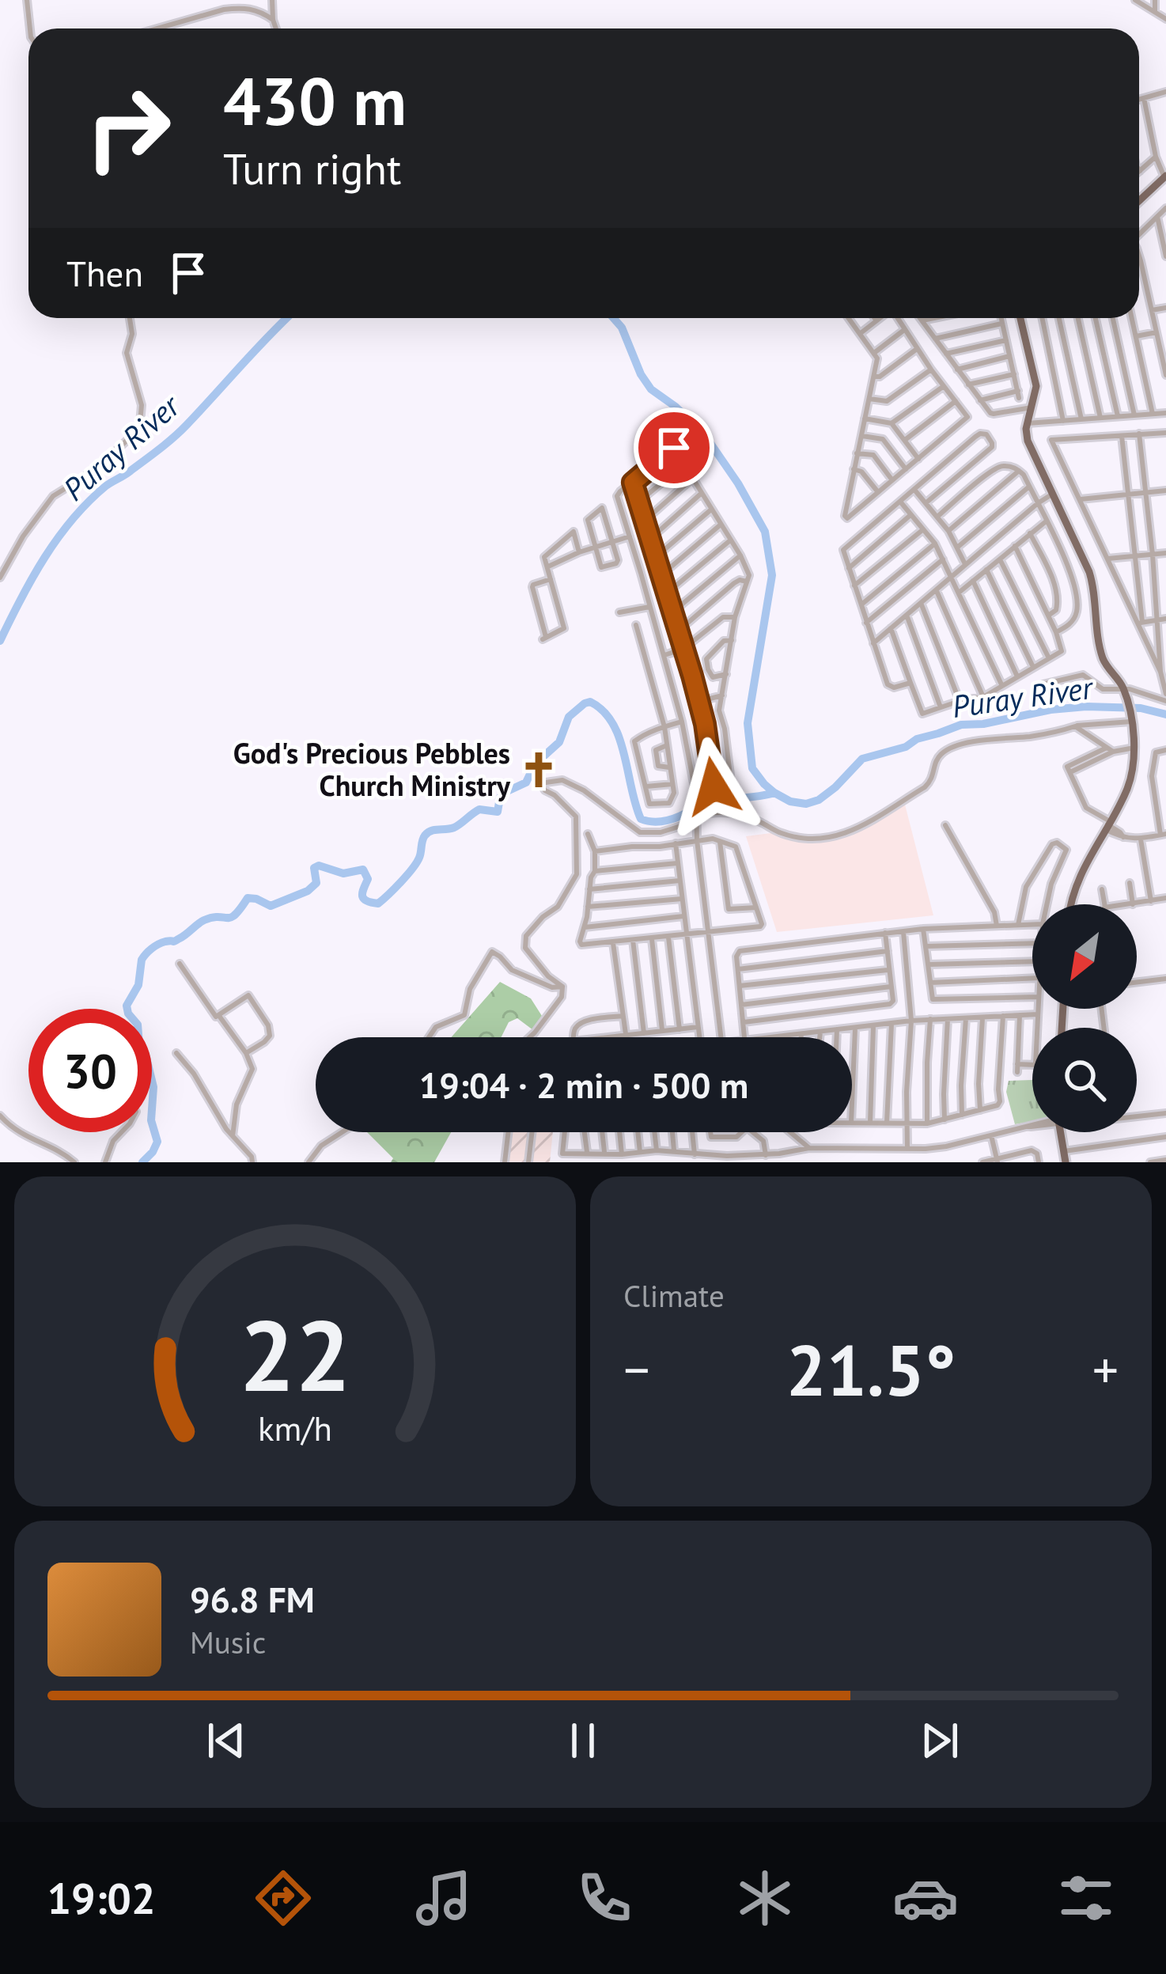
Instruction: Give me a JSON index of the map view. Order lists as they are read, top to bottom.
{
  "water": ["Puray River"],
  "places": {
    "church": ["God's Precious Pebbles Church Ministry"]
  },
  "north": "bottom left",
  "page": {
    "turn": ["430 m", "Turn right"],
    "then": "Then",
    "limit": "30",
    "trip": "19:04 · 2 min · 500 m",
    "tile": "Climate",
    "heat": ["−", "21.5°", "+"],
    "song": ["96.8 FM", "Music"],
    "tabs": "19:02",
    "gauge": ["22", "km/h"]
  }
}
